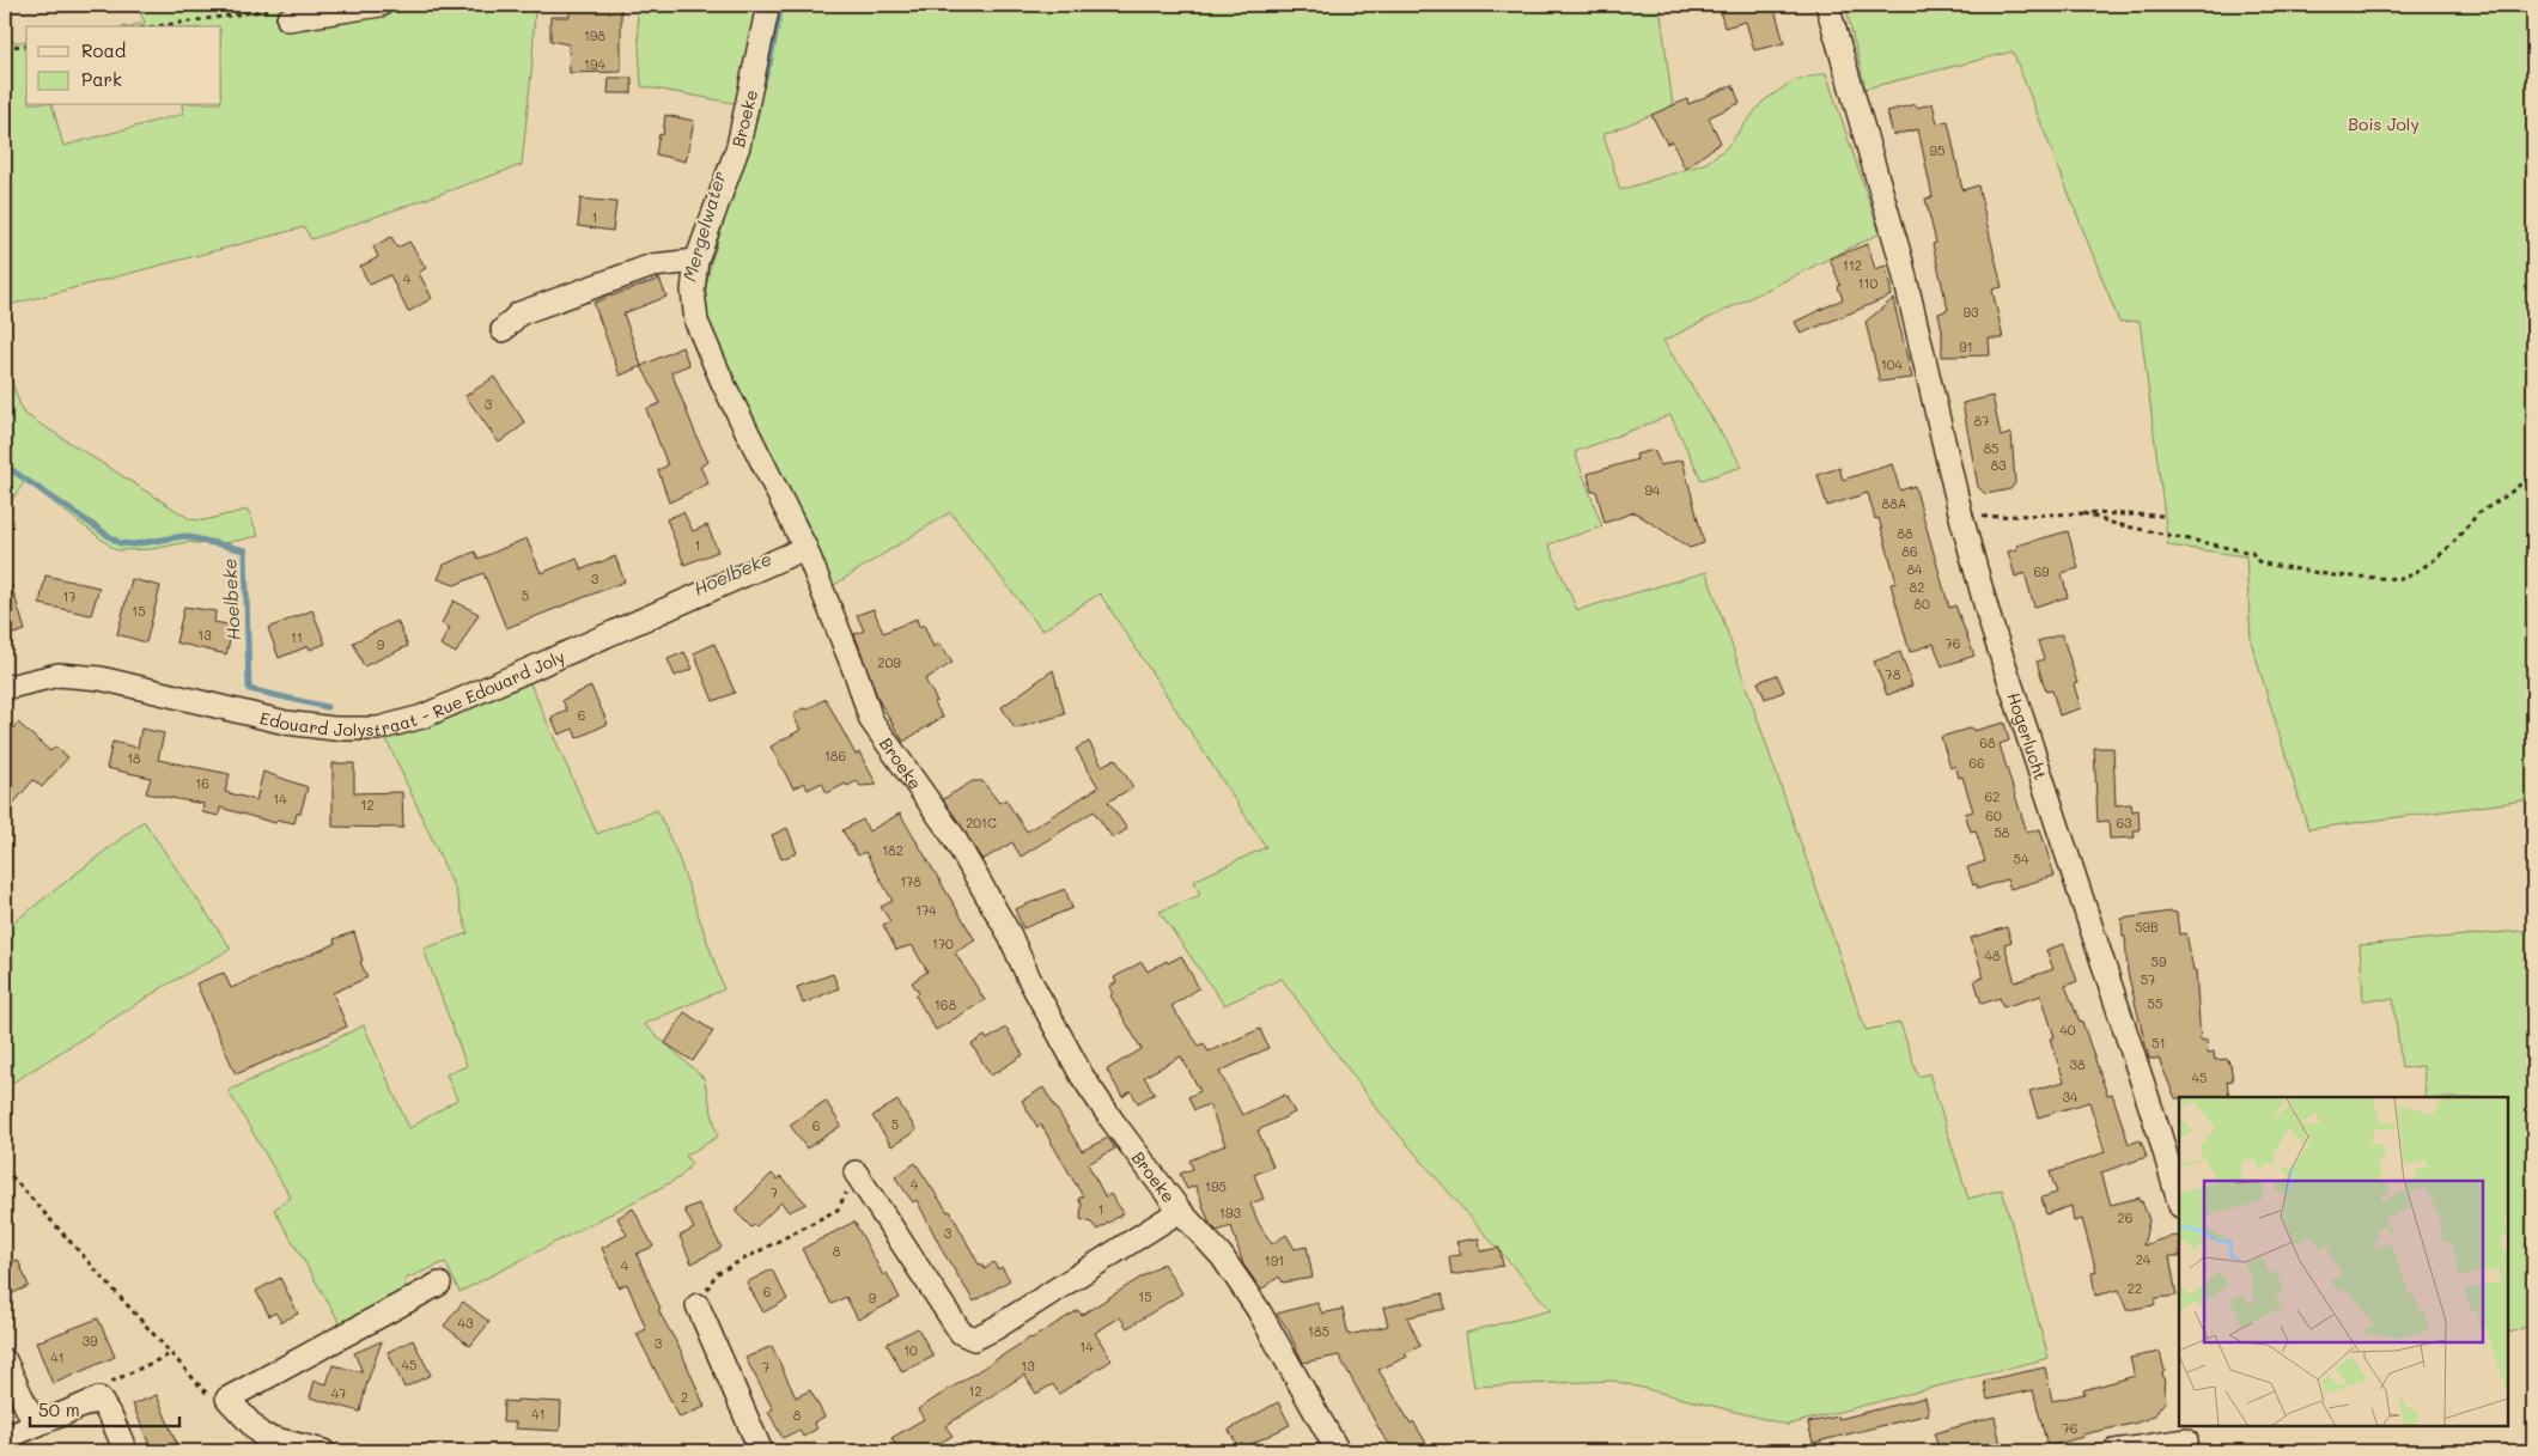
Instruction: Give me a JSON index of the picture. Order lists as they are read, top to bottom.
{
  "streets": {
    "street": ["Broeke", "Edouard Jolystraat - Rue Edouard Joly", "Hogerlucht"]
  },
  "crossings": [
    ["Broeke", "Edouard Jolystraat - Rue Edouard Joly"]
  ],
  "water": ["Mergelwater", "Hoelbeke"],
  "parks": ["Bois Joly"],
  "house_numbers": [
    "198",
    "194",
    "95",
    "1",
    "112",
    "4",
    "110",
    "93",
    "91",
    "104",
    "3",
    "87",
    "85",
    "83",
    "94",
    "88A",
    "88",
    "1",
    "86",
    "84",
    "69",
    "3",
    "82",
    "5",
    "17",
    "80",
    "15",
    "13",
    "11",
    "76",
    "9",
    "209",
    "78",
    "6",
    "68",
    "186",
    "18",
    "66",
    "16",
    "62",
    "14",
    "12",
    "60",
    "201C",
    "63",
    "58",
    "182",
    "54",
    "178",
    "174",
    "59B",
    "170",
    "48",
    "59",
    "57",
    "55",
    "168",
    "40",
    "51",
    "38",
    "45",
    "34",
    "5",
    "6",
    "4",
    "195",
    "7",
    "1",
    "193",
    "26",
    "3",
    "8",
    "24",
    "191",
    "4",
    "22",
    "6",
    "15",
    "9",
    "43",
    "185",
    "39",
    "3",
    "14",
    "10",
    "41",
    "45",
    "13",
    "7",
    "12",
    "47",
    "2",
    "41",
    "8",
    "76"
  ],
  "legend": ["Road", "Park"],
  "scale_bar": "50 m"
}
